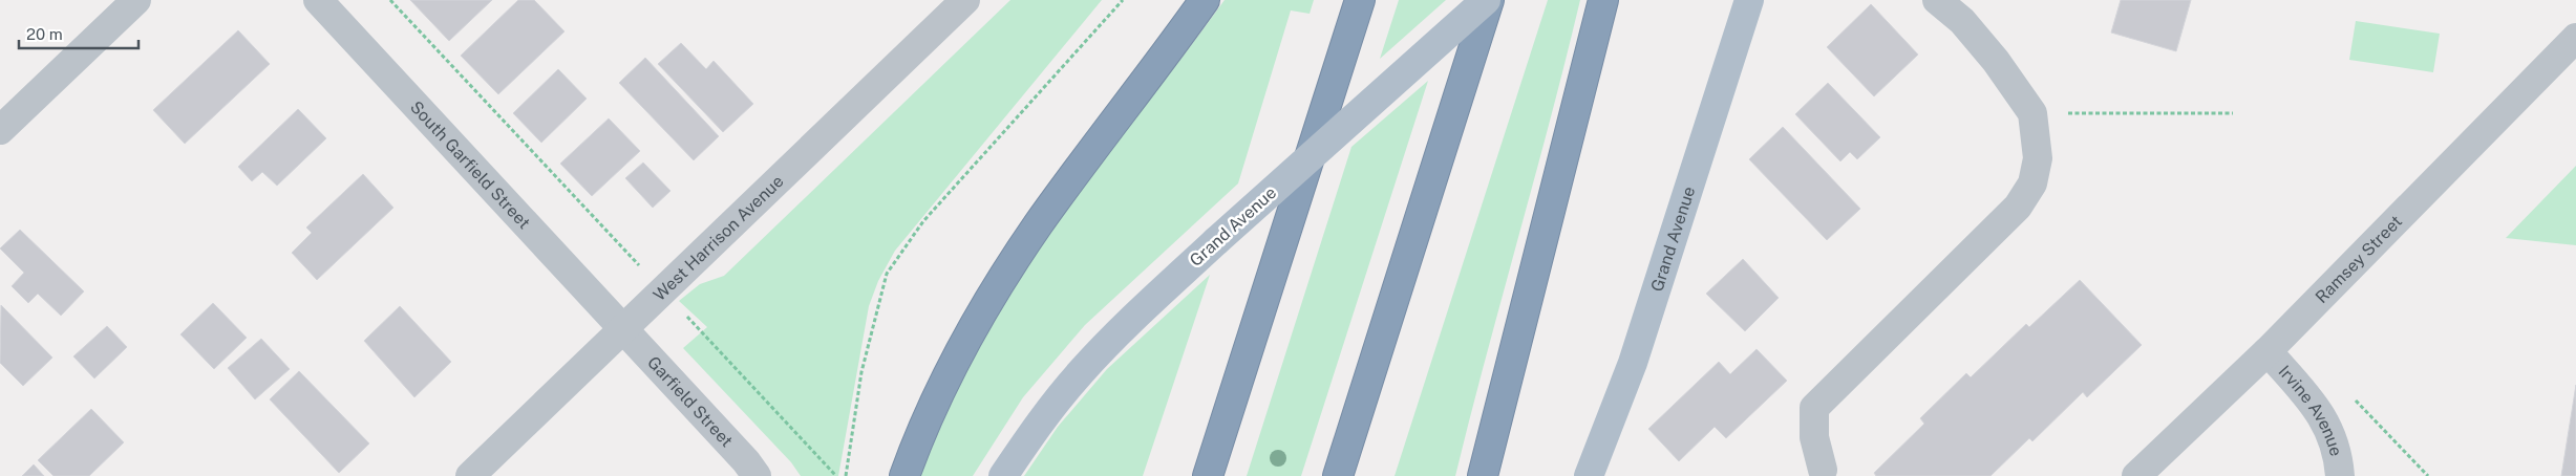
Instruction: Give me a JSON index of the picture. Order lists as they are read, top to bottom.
{
  "streets": {
    "main road": ["Grand Avenue"],
    "street": [
      "South Garfield Street",
      "West Harrison Avenue",
      "Ramsey Street",
      "Garfield Street",
      "Irvine Avenue"
    ]
  },
  "crossings": [
    ["South Garfield Street", "West Harrison Avenue"],
    ["South Garfield Street", "Garfield Street"],
    ["West Harrison Avenue", "Garfield Street"],
    ["Ramsey Street", "Irvine Avenue"]
  ],
  "scale_bar": "20 m"
}
